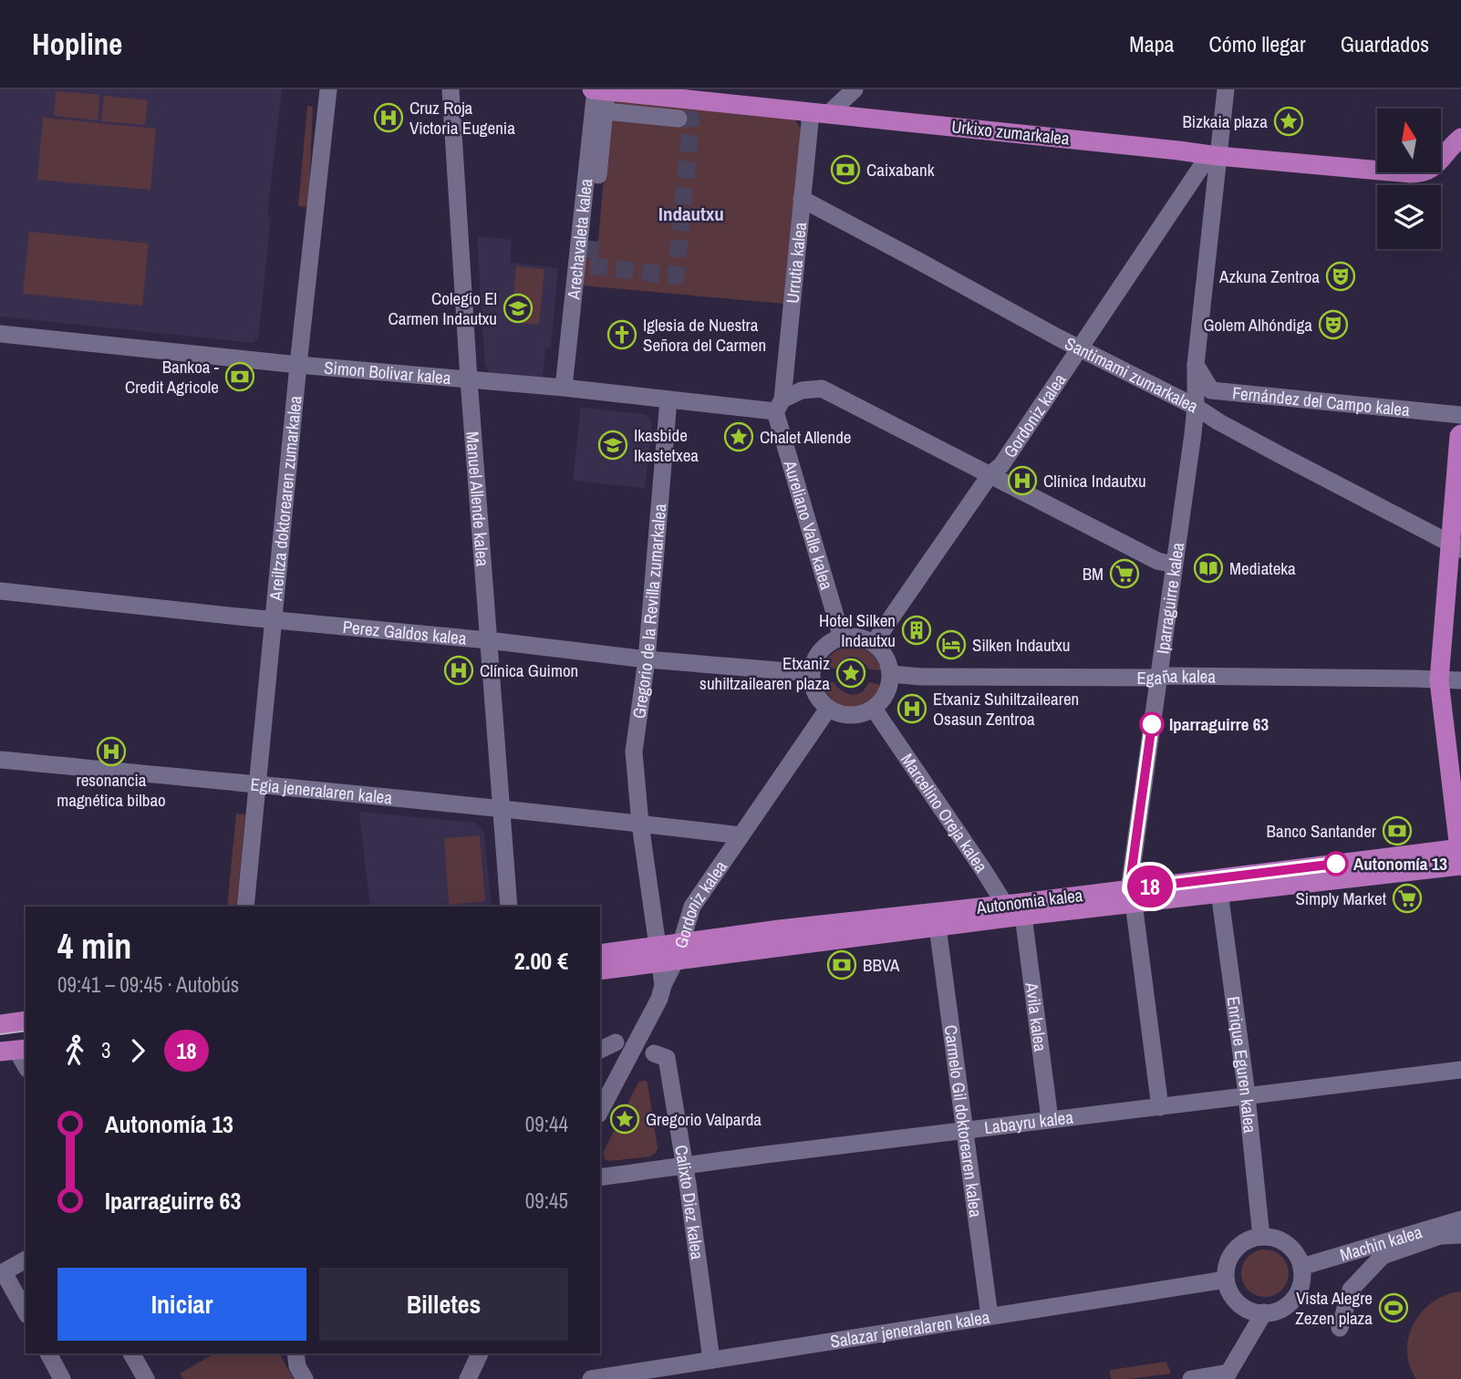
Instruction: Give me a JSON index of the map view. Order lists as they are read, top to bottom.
{
  "streets": {
    "main road": ["Urkixo zumarkalea", "Autonomia kalea"],
    "street": [
      "Arechavaleta kalea",
      "Urrutia kalea",
      "Simon Bolivar kalea",
      "Santimami zumarkalea",
      "Fernández del Campo kalea",
      "Gordoniz kalea",
      "Areiltza doktorearen zumarkalea",
      "Manuel Allende kalea",
      "Aureliano Valle kalea",
      "Iparraguirre kalea",
      "Gregorio de la Revilla zumarkalea",
      "Perez Galdos kalea",
      "Egaña kalea",
      "Egia jeneralaren kalea",
      "Marcelino Oreja kalea",
      "Avila kalea",
      "Enrique Eguren kalea",
      "Carmelo Gil doktorearen kalea",
      "Labayru kalea",
      "Calixto Diez kalea",
      "Machin kalea",
      "Salazar jeneralaren kalea"
    ]
  },
  "crossings": [
    ["Urkixo zumarkalea", "Arechavaleta kalea"],
    ["Urkixo zumarkalea", "Urrutia kalea"],
    ["Urkixo zumarkalea", "Gordoniz kalea"],
    ["Urkixo zumarkalea", "Iparraguirre kalea"],
    ["Arechavaleta kalea", "Simon Bolivar kalea"],
    ["Urrutia kalea", "Simon Bolivar kalea"],
    ["Urrutia kalea", "Santimami zumarkalea"],
    ["Urrutia kalea", "Aureliano Valle kalea"],
    ["Simon Bolivar kalea", "Areiltza doktorearen zumarkalea"],
    ["Simon Bolivar kalea", "Manuel Allende kalea"],
    ["Simon Bolivar kalea", "Aureliano Valle kalea"],
    ["Simon Bolivar kalea", "Gregorio de la Revilla zumarkalea"],
    ["Santimami zumarkalea", "Gordoniz kalea"],
    ["Santimami zumarkalea", "Iparraguirre kalea"],
    ["Fernández del Campo kalea", "Iparraguirre kalea"],
    ["Gordoniz kalea", "Aureliano Valle kalea"],
    ["Gordoniz kalea", "Iparraguirre kalea"],
    ["Gordoniz kalea", "Gregorio de la Revilla zumarkalea"],
    ["Gordoniz kalea", "Perez Galdos kalea"],
    ["Gordoniz kalea", "Egaña kalea"],
    ["Gordoniz kalea", "Egia jeneralaren kalea"],
    ["Gordoniz kalea", "Marcelino Oreja kalea"],
    ["Gordoniz kalea", "Autonomia kalea"],
    ["Areiltza doktorearen zumarkalea", "Perez Galdos kalea"],
    ["Areiltza doktorearen zumarkalea", "Egia jeneralaren kalea"],
    ["Manuel Allende kalea", "Perez Galdos kalea"],
    ["Manuel Allende kalea", "Egia jeneralaren kalea"],
    ["Aureliano Valle kalea", "Perez Galdos kalea"],
    ["Aureliano Valle kalea", "Egaña kalea"],
    ["Aureliano Valle kalea", "Marcelino Oreja kalea"],
    ["Iparraguirre kalea", "Egaña kalea"],
    ["Iparraguirre kalea", "Autonomia kalea"],
    ["Iparraguirre kalea", "Labayru kalea"],
    ["Gregorio de la Revilla zumarkalea", "Perez Galdos kalea"],
    ["Gregorio de la Revilla zumarkalea", "Egia jeneralaren kalea"],
    ["Gregorio de la Revilla zumarkalea", "Autonomia kalea"],
    ["Perez Galdos kalea", "Egaña kalea"],
    ["Perez Galdos kalea", "Marcelino Oreja kalea"],
    ["Egaña kalea", "Marcelino Oreja kalea"],
    ["Marcelino Oreja kalea", "Autonomia kalea"],
    ["Marcelino Oreja kalea", "Avila kalea"],
    ["Autonomia kalea", "Avila kalea"],
    ["Autonomia kalea", "Enrique Eguren kalea"],
    ["Autonomia kalea", "Carmelo Gil doktorearen kalea"],
    ["Avila kalea", "Labayru kalea"],
    ["Enrique Eguren kalea", "Labayru kalea"],
    ["Enrique Eguren kalea", "Machin kalea"],
    ["Enrique Eguren kalea", "Salazar jeneralaren kalea"],
    ["Carmelo Gil doktorearen kalea", "Labayru kalea"],
    ["Carmelo Gil doktorearen kalea", "Salazar jeneralaren kalea"],
    ["Labayru kalea", "Calixto Diez kalea"],
    ["Calixto Diez kalea", "Salazar jeneralaren kalea"],
    ["Machin kalea", "Salazar jeneralaren kalea"]
  ],
  "districts": ["Indautxu"],
  "places": {
    "hospital": [
      "Cruz Roja Victoria Eugenia",
      "Clínica Indautxu",
      "Clínica Guimon",
      "Etxaniz Suhiltzailearen Osasun Zentroa",
      "resonancia magnética bilbao"
    ],
    "place": [
      "Bizkaia plaza",
      "Chalet Allende",
      "Etxaniz suhiltzailearen plaza",
      "Gregorio Valparda"
    ],
    "bank": [
      "Caixabank",
      "Bankoa - Credit Agricole",
      "Banco Santander",
      "BBVA"
    ],
    "theatre": ["Azkuna Zentroa", "Golem Alhóndiga"],
    "school or university": ["Colegio El Carmen Indautxu", "Ikasbide Ikastetxea"],
    "church": ["Iglesia de Nuestra Señora del Carmen"],
    "library": ["Mediateka"],
    "supermarket": ["BM", "Simply Market"],
    "building": ["Hotel Silken Indautxu"],
    "hotel": ["Silken Indautxu"],
    "other": ["Iparraguirre 63", "Autonomía 13"],
    "sports": ["Vista Alegre Zezen plaza"]
  },
  "lines": ["bus line 18"],
  "north": "top",
  "page": {
    "header": "Hopline",
    "nav": ["Mapa", "Cómo llegar", "Guardados"],
    "on_map": "18",
    "heading": ["4 min", "09:41 – 09:45 · Autobús", "2.00 €"],
    "legs": ["3", "18"],
    "list": [
      {
        "name": "Autonomía 13",
        "value": "09:44"
      },
      {
        "name": "Iparraguirre 63",
        "value": "09:45"
      }
    ],
    "buttons": ["Iniciar", "Billetes"]
  }
}
